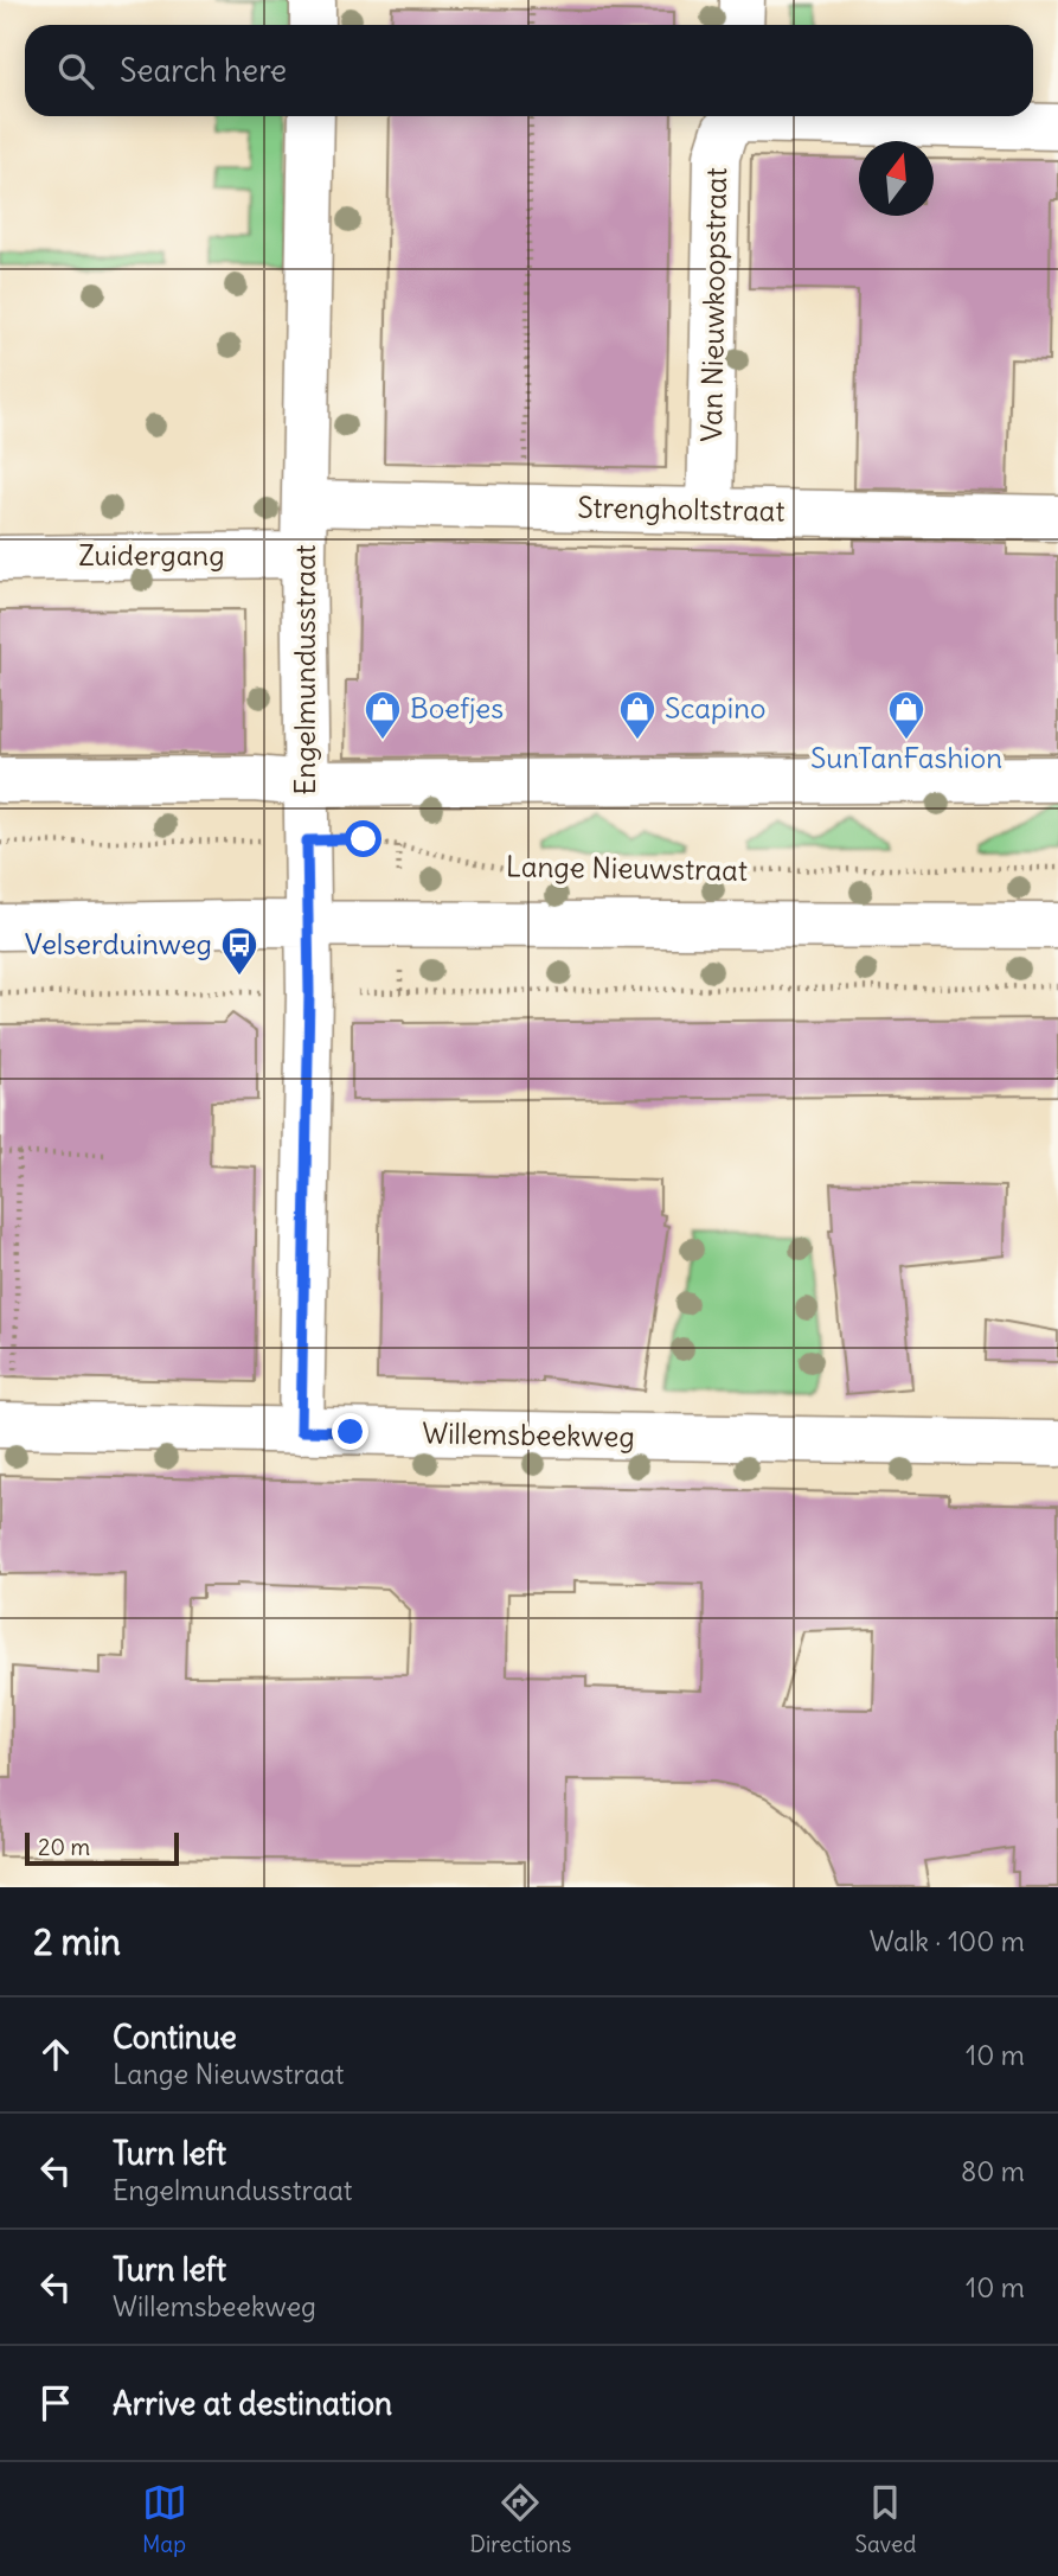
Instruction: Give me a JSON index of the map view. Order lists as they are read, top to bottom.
{
  "streets": {
    "street": [
      "Van Nieuwkoopstraat",
      "Strengholtstraat",
      "Zuidergang",
      "Engelmundusstraat",
      "Lange Nieuwstraat",
      "Willemsbeekweg"
    ]
  },
  "crossings": [
    ["Van Nieuwkoopstraat", "Strengholtstraat"],
    ["Strengholtstraat", "Engelmundusstraat"],
    ["Zuidergang", "Engelmundusstraat"],
    ["Engelmundusstraat", "Lange Nieuwstraat"],
    ["Engelmundusstraat", "Willemsbeekweg"]
  ],
  "places": {
    "shop": ["Boefjes", "Scapino", "SunTanFashion"],
    "bus stop": ["Velserduinweg"]
  },
  "scale_bar": "20 m",
  "north": "top",
  "page": {
    "search": "Search here",
    "scale": "20 m",
    "heading": ["2 min", "Walk · 100 m"],
    "list": [
      ["Continue", "Lange Nieuwstraat", "10 m"],
      ["Turn left", "Engelmundusstraat", "80 m"],
      ["Turn left", "Willemsbeekweg", "10 m"],
      "Arrive at destination"
    ],
    "nav": ["Map", "Directions", "Saved"]
  }
}
